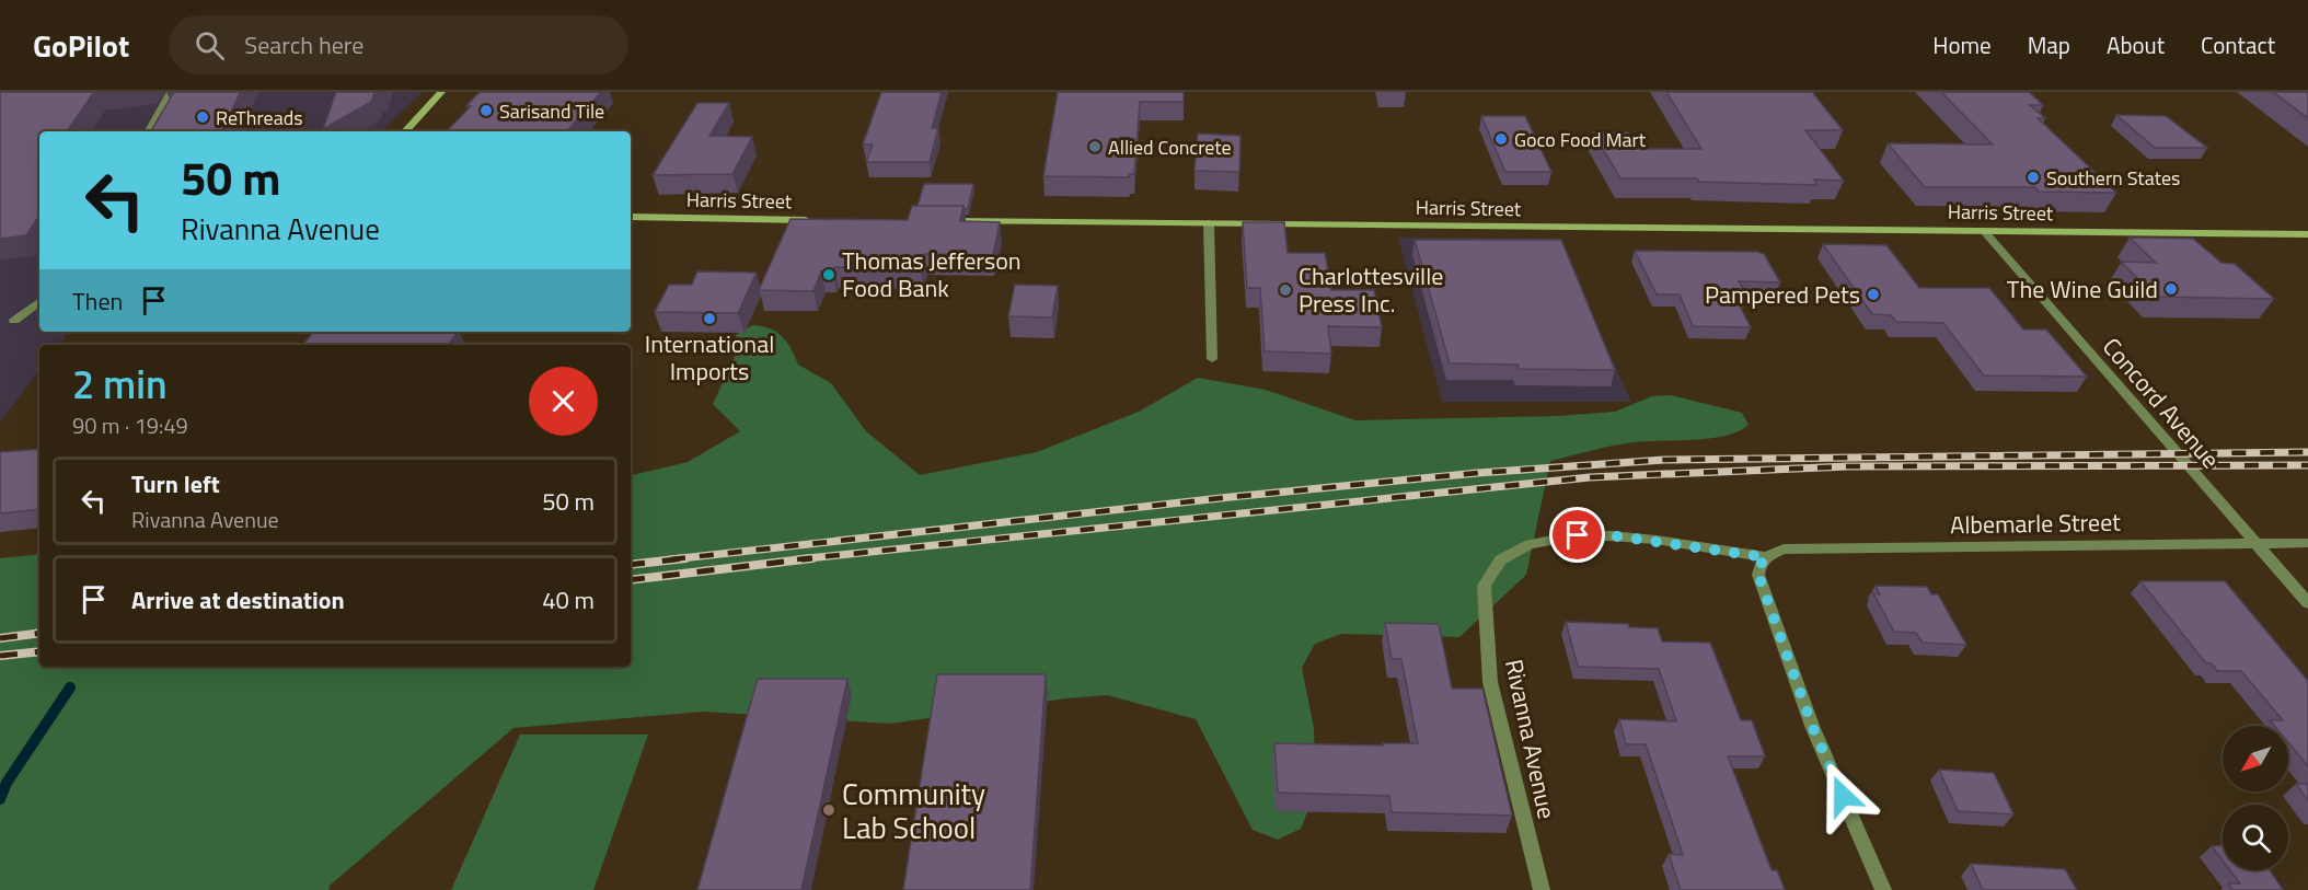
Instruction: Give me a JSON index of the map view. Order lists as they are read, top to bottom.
{
  "streets": {
    "street": [
      "Harris Street",
      "Concord Avenue",
      "Albemarle Street",
      "Rivanna Avenue"
    ]
  },
  "crossings": [
    ["Harris Street", "Concord Avenue"],
    ["Concord Avenue", "Albemarle Street"],
    ["Albemarle Street", "Rivanna Avenue"]
  ],
  "places": [
    "Sarisand Tile",
    "ReThreads",
    "Goco Food Mart",
    "Allied Concrete",
    "Southern States",
    "Thomas Jefferson Food Bank",
    "The Wine Guild",
    "Charlottesville Press Inc.",
    "Pampered Pets",
    "International Imports",
    "Community Lab School"
  ],
  "north": "bottom left",
  "page": {
    "header": "GoPilot",
    "search": "Search here",
    "nav": [
      "Home",
      "Map",
      "About",
      "Contact"
    ],
    "turn": ["50 m", "Rivanna Avenue"],
    "then": "Then",
    "heading": ["2 min", "90 m · 19:49"],
    "list": [
      {
        "name": "Turn left",
        "note": "Rivanna Avenue",
        "value": "50 m"
      },
      {
        "name": "Arrive at destination",
        "value": "40 m"
      }
    ]
  }
}
